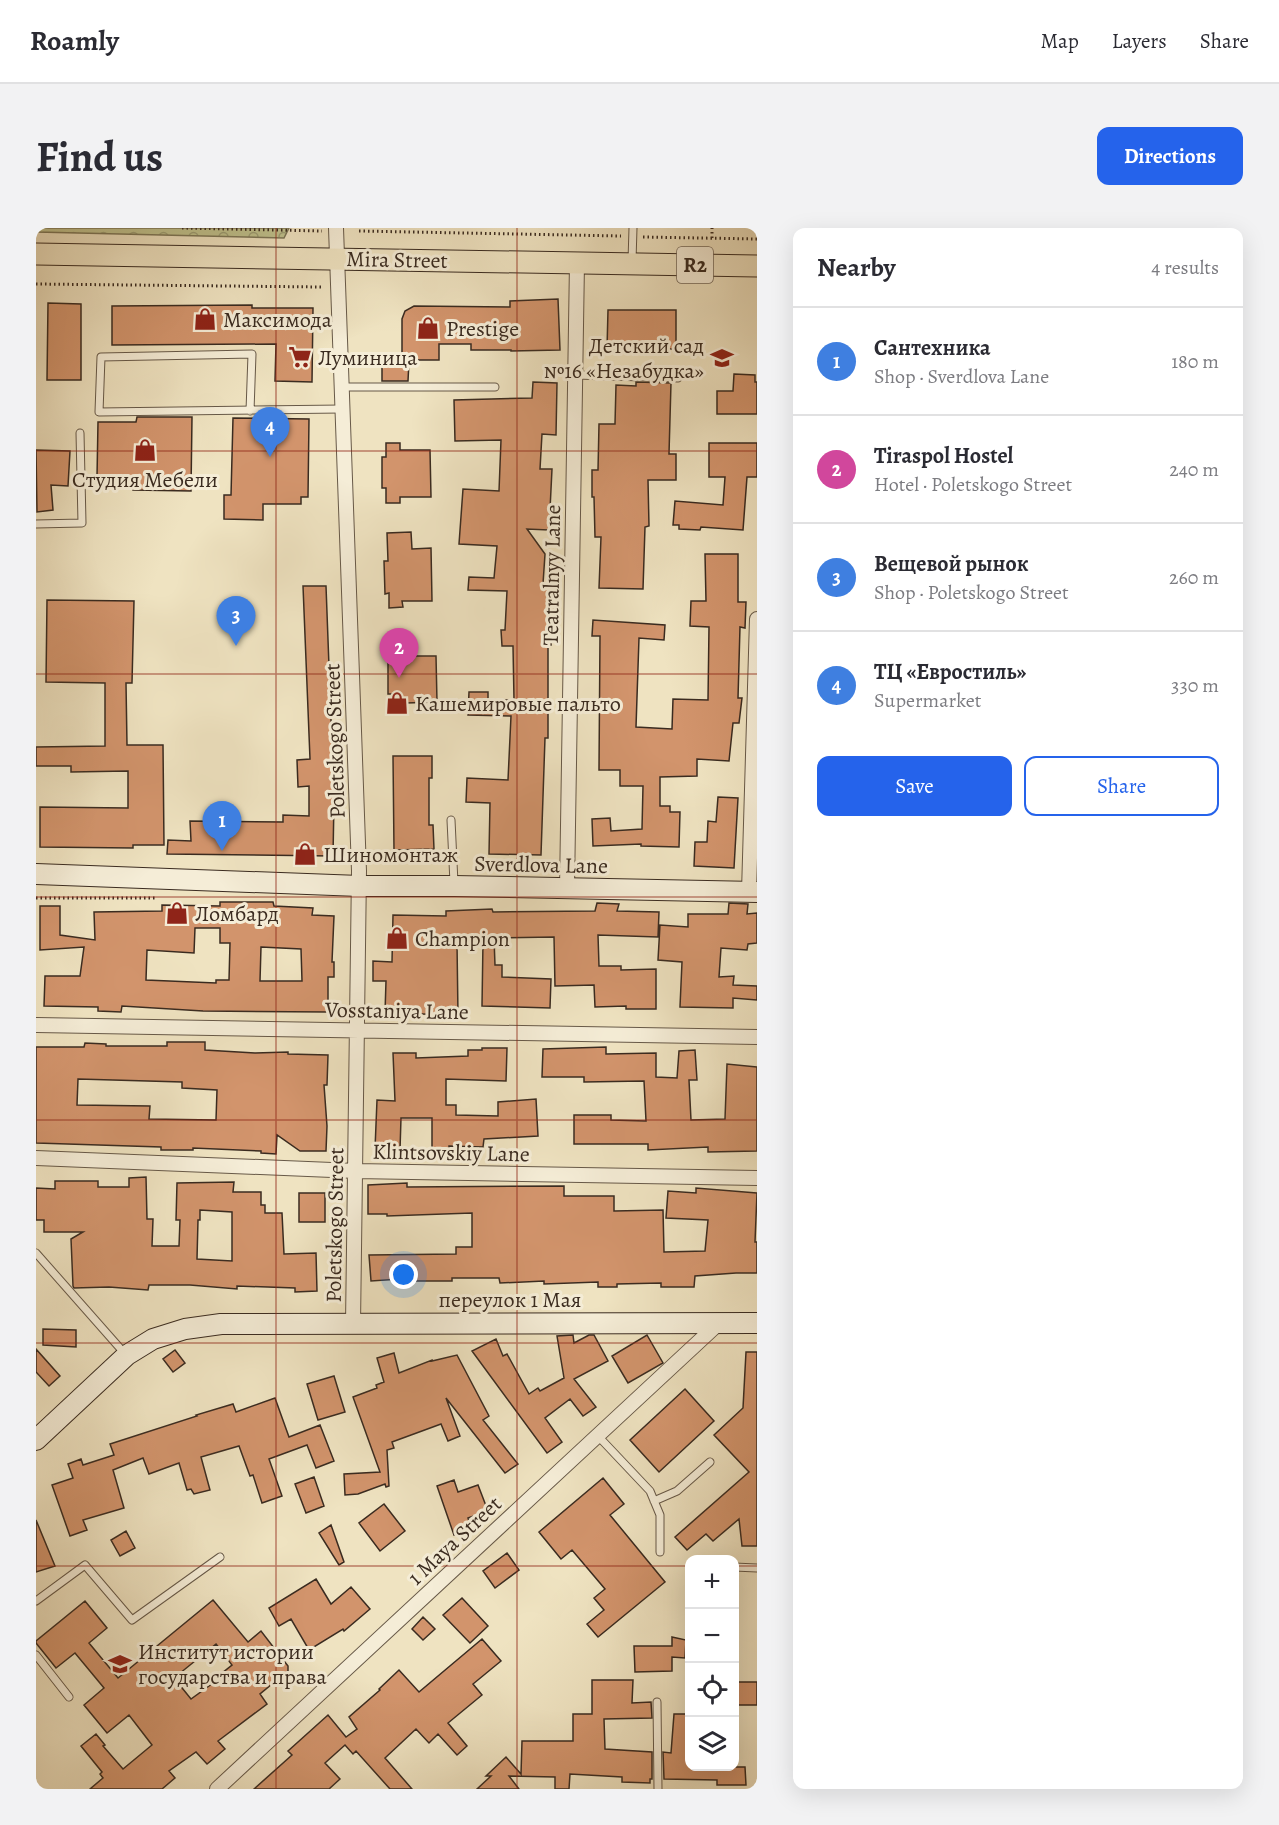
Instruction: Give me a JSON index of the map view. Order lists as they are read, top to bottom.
{
  "streets": {
    "main road": ["Mira Street", "R2"],
    "street": [
      "Teatralnyy Lane",
      "Poletskogo Street",
      "Sverdlova Lane",
      "Vosstaniya Lane",
      "Klintsovskiy Lane",
      "переулок 1 Мая",
      "1 Maya Street"
    ]
  },
  "crossings": [
    ["Mira Street", "Teatralnyy Lane"],
    ["Mira Street", "Poletskogo Street"],
    ["Teatralnyy Lane", "Sverdlova Lane"],
    ["Poletskogo Street", "Sverdlova Lane"],
    ["Poletskogo Street", "Vosstaniya Lane"],
    ["Poletskogo Street", "Klintsovskiy Lane"],
    ["Poletskogo Street", "переулок 1 Мая"],
    ["переулок 1 Мая", "1 Maya Street"]
  ],
  "places": {
    "shop": [
      "Максимода",
      "Prestige",
      "Студия Мебели",
      "Кашемировые пальто",
      "Шиномонтаж",
      "Ломбард",
      "Champion"
    ],
    "supermarket": ["Луминица"],
    "school or university": ["Детский сад №16 «Незабудка»", "Институт истории государства и права"]
  },
  "page": {
    "header": "Roamly",
    "nav": ["Map", "Layers", "Share"],
    "buttons": [
      "Directions",
      ["Save", "Share"]
    ],
    "title": "Find us",
    "heading": ["Nearby", "4 results"],
    "list": [
      {
        "mark": "1",
        "name": "Сантехника",
        "note": "Shop · Sverdlova Lane",
        "value": "180 m"
      },
      {
        "mark": "2",
        "name": "Tiraspol Hostel",
        "note": "Hotel · Poletskogo Street",
        "value": "240 m"
      },
      {
        "mark": "3",
        "name": "Вещевой рынок",
        "note": "Shop · Poletskogo Street",
        "value": "260 m"
      },
      {
        "mark": "4",
        "name": "ТЦ «Евростиль»",
        "note": "Supermarket",
        "value": "330 m"
      }
    ],
    "pins": [
      "4",
      "3",
      "2",
      "1"
    ],
    "map_buttons": ["+", "−"]
  }
}
